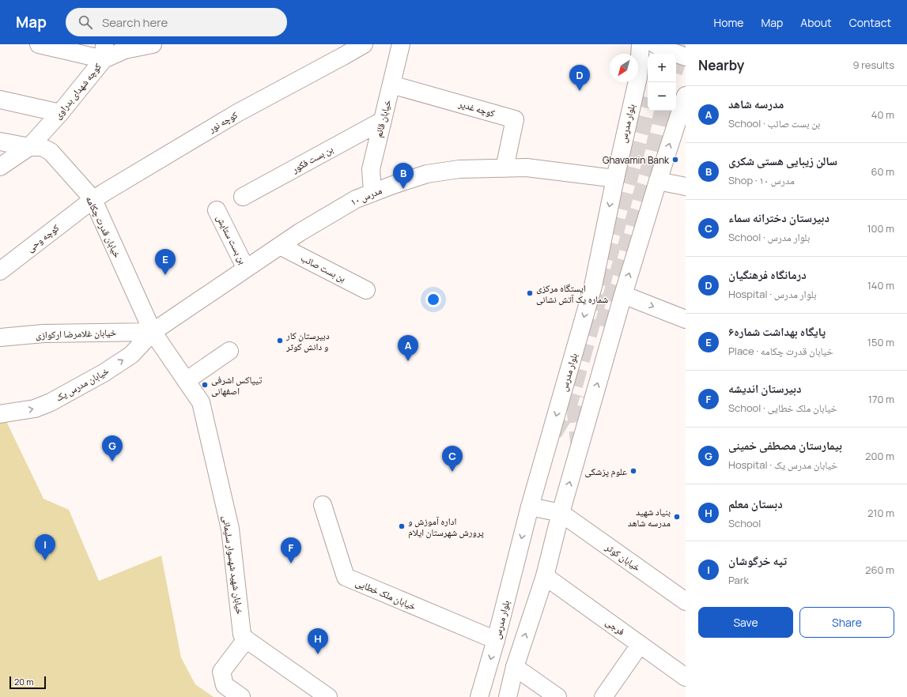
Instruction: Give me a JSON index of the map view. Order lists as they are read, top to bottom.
{
  "streets": {
    "street": [
      "کوچه شهدای بدراوی",
      "کوچه غدیر",
      "خیابان قائم",
      "کوچه نور",
      "بلوار مدرس",
      "بن بست فکور",
      "مدرس ۱۰",
      "خیابان قدرت چکامه",
      "کوچه وحی",
      "بن بست ستایش",
      "بن بست صائب",
      "خیابان غلامرضا ارکوازی",
      "خیابان مدرس یک",
      "خیابان کوثر",
      "خیابان شهید شهسوار سلیمانی",
      "خیابان ملک خطایی",
      "فرجی"
    ]
  },
  "crossings": [
    ["کوچه شهدای بدراوی", "خیابان قدرت چکامه"],
    ["کوچه غدیر", "خیابان قائم"],
    ["کوچه غدیر", "مدرس ۱۰"],
    ["خیابان قائم", "بن بست فکور"],
    ["خیابان قائم", "مدرس ۱۰"],
    ["کوچه نور", "خیابان قدرت چکامه"],
    ["کوچه نور", "کوچه وحی"],
    ["بلوار مدرس", "مدرس ۱۰"],
    ["بلوار مدرس", "خیابان ملک خطایی"],
    ["مدرس ۱۰", "خیابان قدرت چکامه"],
    ["مدرس ۱۰", "بن بست ستایش"],
    ["مدرس ۱۰", "بن بست صائب"],
    ["مدرس ۱۰", "خیابان غلامرضا ارکوازی"],
    ["مدرس ۱۰", "خیابان مدرس یک"],
    ["مدرس ۱۰", "خیابان شهید شهسوار سلیمانی"],
    ["خیابان قدرت چکامه", "کوچه وحی"],
    ["خیابان قدرت چکامه", "خیابان غلامرضا ارکوازی"],
    ["خیابان قدرت چکامه", "خیابان مدرس یک"],
    ["خیابان قدرت چکامه", "خیابان شهید شهسوار سلیمانی"],
    ["خیابان غلامرضا ارکوازی", "خیابان مدرس یک"],
    ["خیابان غلامرضا ارکوازی", "خیابان شهید شهسوار سلیمانی"],
    ["خیابان مدرس یک", "خیابان شهید شهسوار سلیمانی"]
  ],
  "one_way": ["خیابان مدرس یک"],
  "places": [
    "Ghavamin Bank",
    "ایستگاه مرکزی شماره یک آتش نشانی",
    "دبیرستان کار و دانش کوثر",
    "تیپاکس اشرفی اصفهانی",
    "علوم پزشکی",
    "بنیاد شهید مدرسه شاهد",
    "اداره آموزش و پرورش شهرستان ایلام"
  ],
  "scale_bar": "20 m",
  "north": "bottom left",
  "page": {
    "header": "Map",
    "search": "Search here",
    "nav": [
      "Home",
      "Map",
      "About",
      "Contact"
    ],
    "heading": ["Nearby", "9 results"],
    "map_buttons": ["+", "−"],
    "pins": [
      "D",
      "B",
      "E",
      "A",
      "G",
      "C",
      "I",
      "F",
      "H"
    ],
    "list": [
      {
        "mark": "A",
        "name": "مدرسه شاهد",
        "note": "School · بن بست صائب",
        "value": "40 m"
      },
      {
        "mark": "B",
        "name": "سالن زیبایی هستی شکری",
        "note": "Shop · مدرس ۱۰",
        "value": "60 m"
      },
      {
        "mark": "C",
        "name": "دبیرستان دخترانه سماء",
        "note": "School · بلوار مدرس",
        "value": "100 m"
      },
      {
        "mark": "D",
        "name": "درمانگاه فرهنگیان",
        "note": "Hospital · بلوار مدرس",
        "value": "140 m"
      },
      {
        "mark": "E",
        "name": "پایگاه بهداشت شماره۶",
        "note": "Place · خیابان قدرت چکامه",
        "value": "150 m"
      },
      {
        "mark": "F",
        "name": "دبیرستان اندیشه",
        "note": "School · خیابان ملک خطایی",
        "value": "170 m"
      },
      {
        "mark": "G",
        "name": "بیمارستان مصطفی خمینی",
        "note": "Hospital · خیابان مدرس یک",
        "value": "200 m"
      },
      {
        "mark": "H",
        "name": "دبستان معلم",
        "note": "School",
        "value": "210 m"
      },
      {
        "mark": "I",
        "name": "تپه خرگوشان",
        "note": "Park",
        "value": "260 m"
      }
    ],
    "buttons": ["Save", "Share"],
    "scale": "20 m"
  }
}
